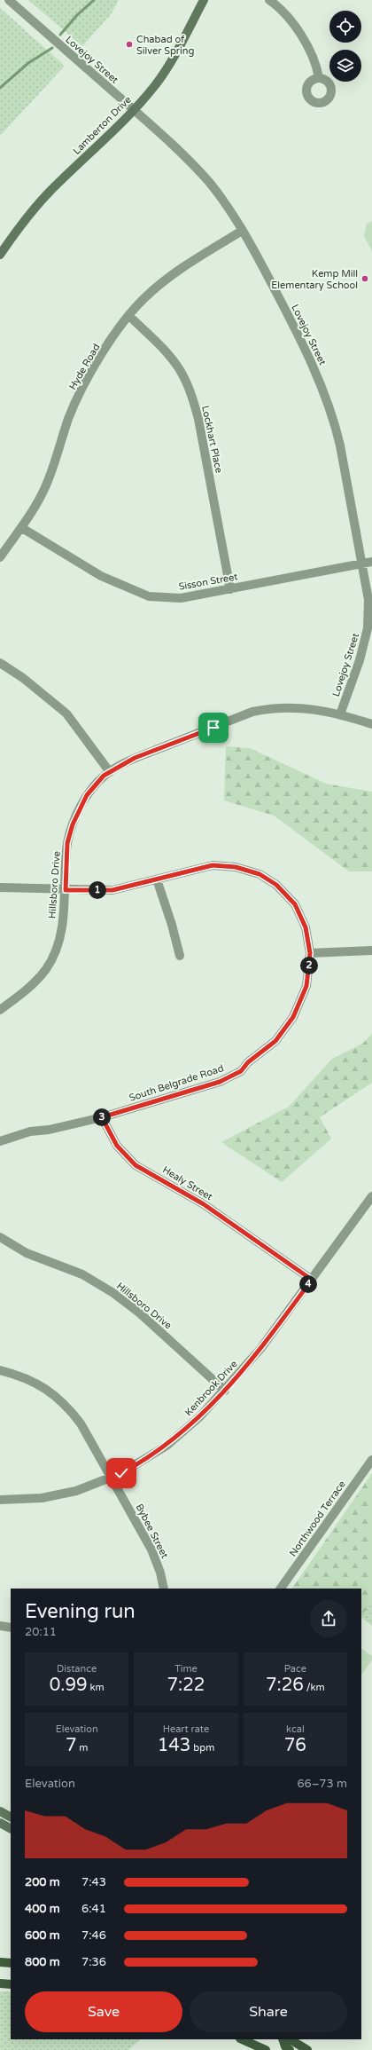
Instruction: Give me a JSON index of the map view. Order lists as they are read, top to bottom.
{
  "streets": {
    "street": [
      "Lovejoy Street",
      "Lamberton Drive",
      "Hyde Road",
      "Lockhart Place",
      "Sisson Street",
      "Hillsboro Drive",
      "South Belgrade Road",
      "Healy Street",
      "Kenbrook Drive",
      "Northwood Terrace",
      "Bybee Street"
    ]
  },
  "crossings": [
    ["Lovejoy Street", "Lamberton Drive"],
    ["Lovejoy Street", "Hyde Road"],
    ["Lovejoy Street", "Sisson Street"],
    ["Lovejoy Street", "Hillsboro Drive"],
    ["Hyde Road", "Lockhart Place"],
    ["Hyde Road", "Sisson Street"],
    ["Lockhart Place", "Sisson Street"],
    ["Hillsboro Drive", "South Belgrade Road"],
    ["Hillsboro Drive", "Kenbrook Drive"],
    ["South Belgrade Road", "Healy Street"],
    ["Healy Street", "Kenbrook Drive"],
    ["Kenbrook Drive", "Bybee Street"]
  ],
  "places": ["Chabad of Silver Spring", "Kemp Mill Elementary School"],
  "page": {
    "pins": [
      "1",
      "2",
      "3",
      "4"
    ],
    "heading": ["Evening run", "20:11"],
    "stats": [
      ["Distance", "0.99 km"],
      ["Time", "7:22"],
      ["Pace", "7:26 /km"],
      ["Elevation", "7 m"],
      ["Heart rate", "143 bpm"],
      ["kcal", "76"]
    ],
    "chart": ["Elevation", "66–73 m"],
    "list": [
      {
        "name": "200 m",
        "note": "7:43"
      },
      {
        "name": "400 m",
        "note": "6:41"
      },
      {
        "name": "600 m",
        "note": "7:46"
      },
      {
        "name": "800 m",
        "note": "7:36"
      }
    ],
    "buttons": ["Save", "Share"]
  }
}
